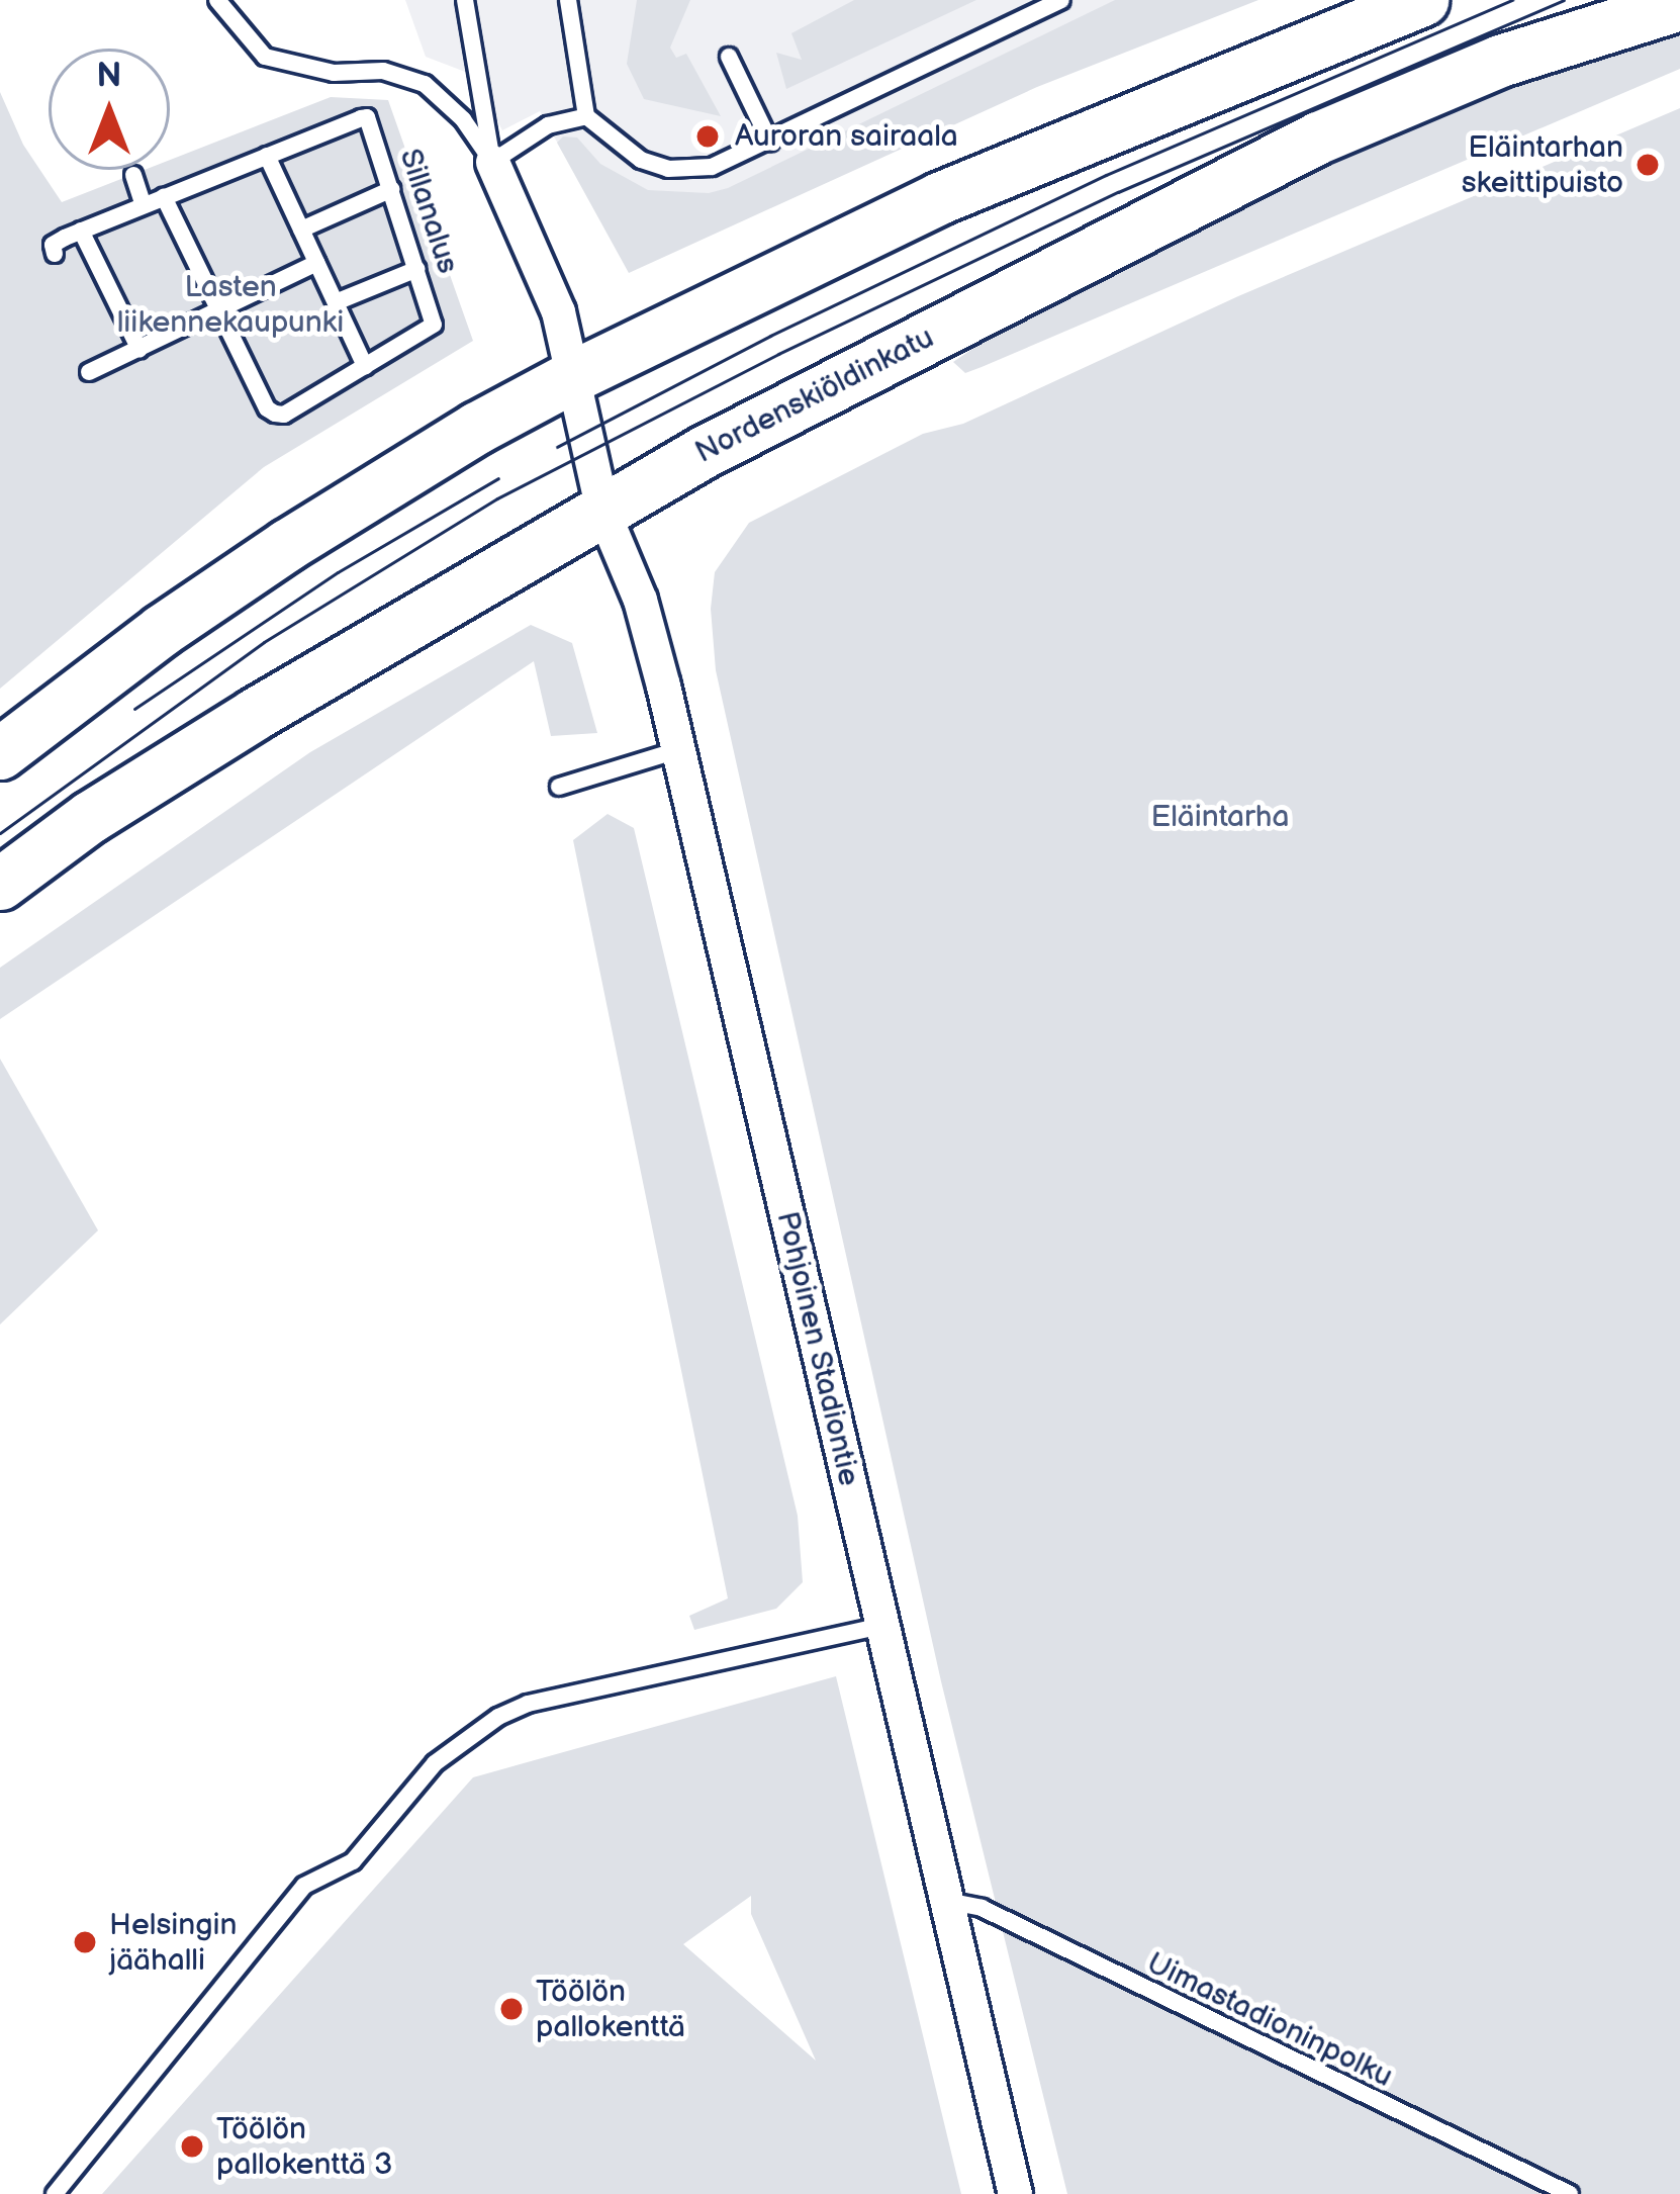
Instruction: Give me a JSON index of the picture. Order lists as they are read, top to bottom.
{
  "streets": {
    "main road": ["Nordenskiöldinkatu"],
    "street": ["Pohjoinen Stadiontie"],
    "lane": ["Sillanalus", "Uimastadioninpolku"]
  },
  "crossings": [
    ["Nordenskiöldinkatu", "Pohjoinen Stadiontie"],
    ["Pohjoinen Stadiontie", "Uimastadioninpolku"]
  ],
  "parks": ["Lasten liikennekaupunki", "Eläintarha"],
  "places": [
    "Auroran sairaala",
    "Eläintarhan skeittipuisto",
    "Helsingin jäähalli",
    "Töölön pallokenttä",
    "Töölön pallokenttä 3"
  ],
  "north": "top"
}
